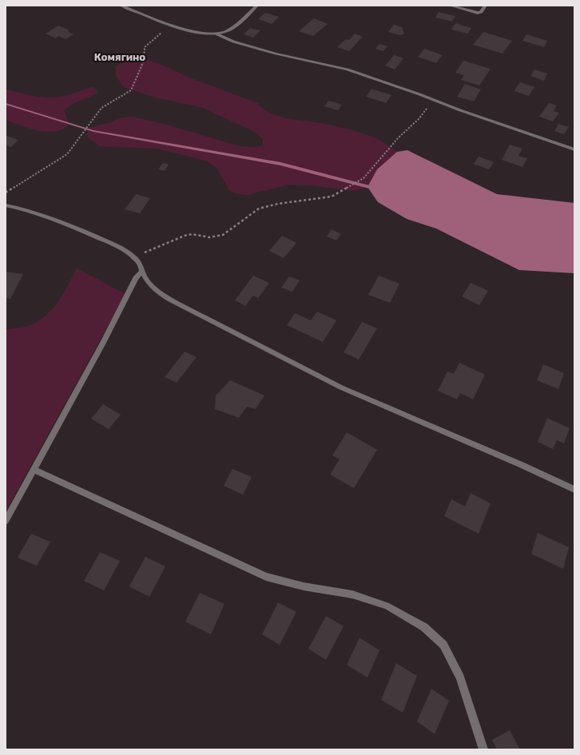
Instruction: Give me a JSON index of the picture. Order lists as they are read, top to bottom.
{
  "districts": ["Комягино"]
}
